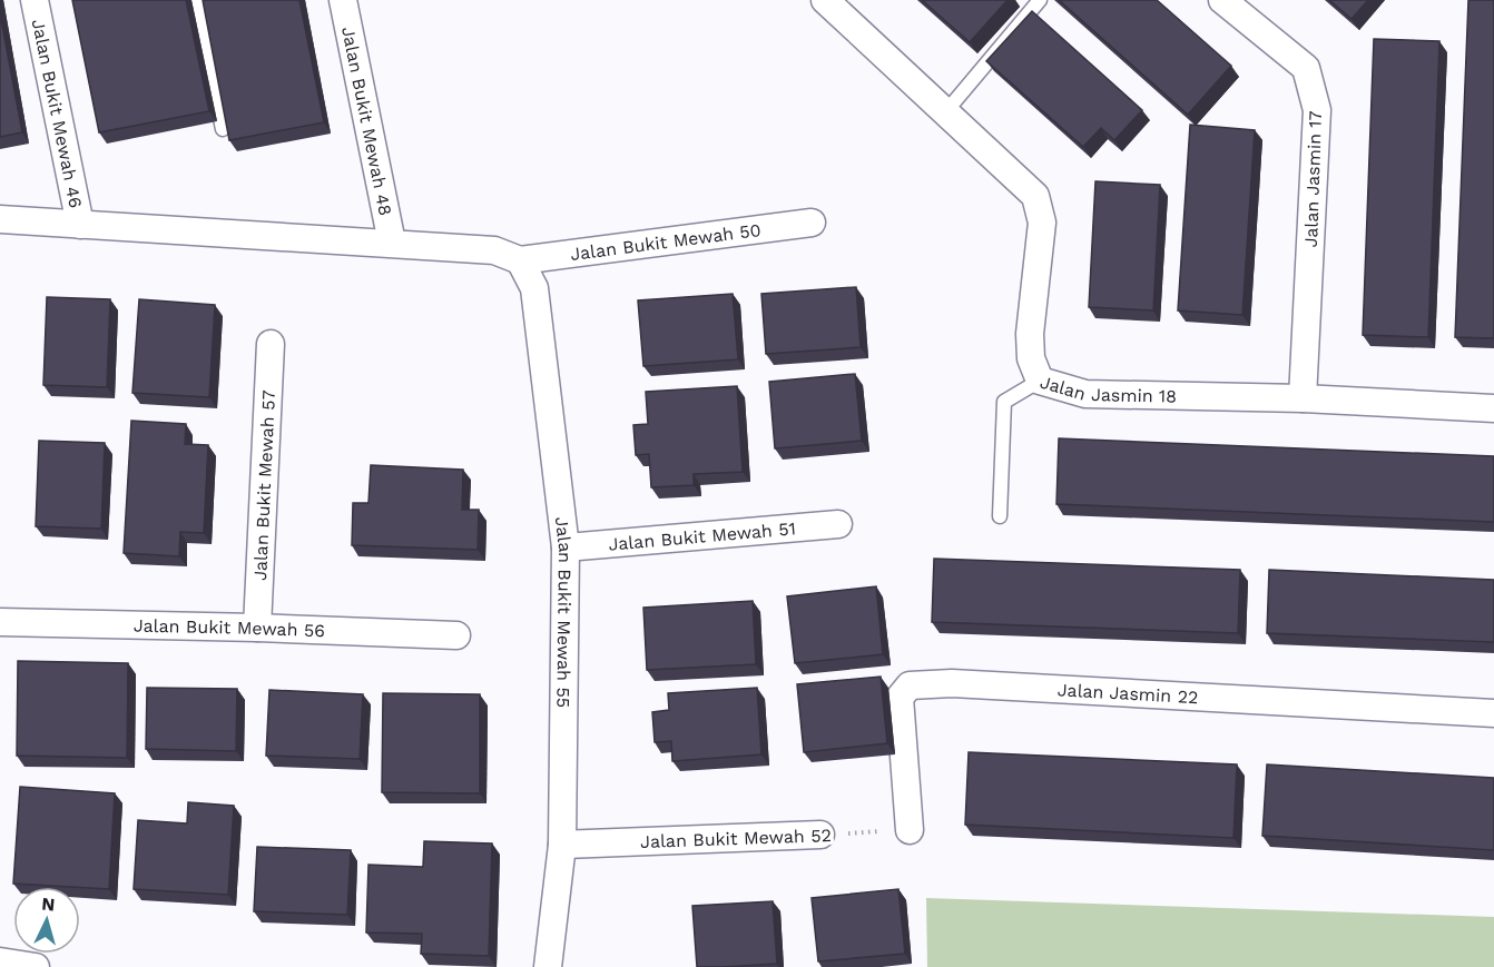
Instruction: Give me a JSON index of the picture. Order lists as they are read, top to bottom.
{
  "streets": {
    "street": [
      "Jalan Bukit Mewah 46",
      "Jalan Bukit Mewah 48",
      "Jalan Jasmin 17",
      "Jalan Bukit Mewah 50",
      "Jalan Jasmin 18",
      "Jalan Bukit Mewah 57",
      "Jalan Bukit Mewah 51",
      "Jalan Bukit Mewah 55",
      "Jalan Bukit Mewah 56",
      "Jalan Jasmin 22",
      "Jalan Bukit Mewah 52"
    ]
  },
  "crossings": [
    ["Jalan Jasmin 17", "Jalan Jasmin 18"],
    ["Jalan Bukit Mewah 50", "Jalan Bukit Mewah 55"],
    ["Jalan Bukit Mewah 57", "Jalan Bukit Mewah 56"],
    ["Jalan Bukit Mewah 51", "Jalan Bukit Mewah 55"],
    ["Jalan Bukit Mewah 55", "Jalan Bukit Mewah 52"],
    ["Jalan Jasmin 22", "Jalan Bukit Mewah 52"]
  ],
  "north": "top"
}
